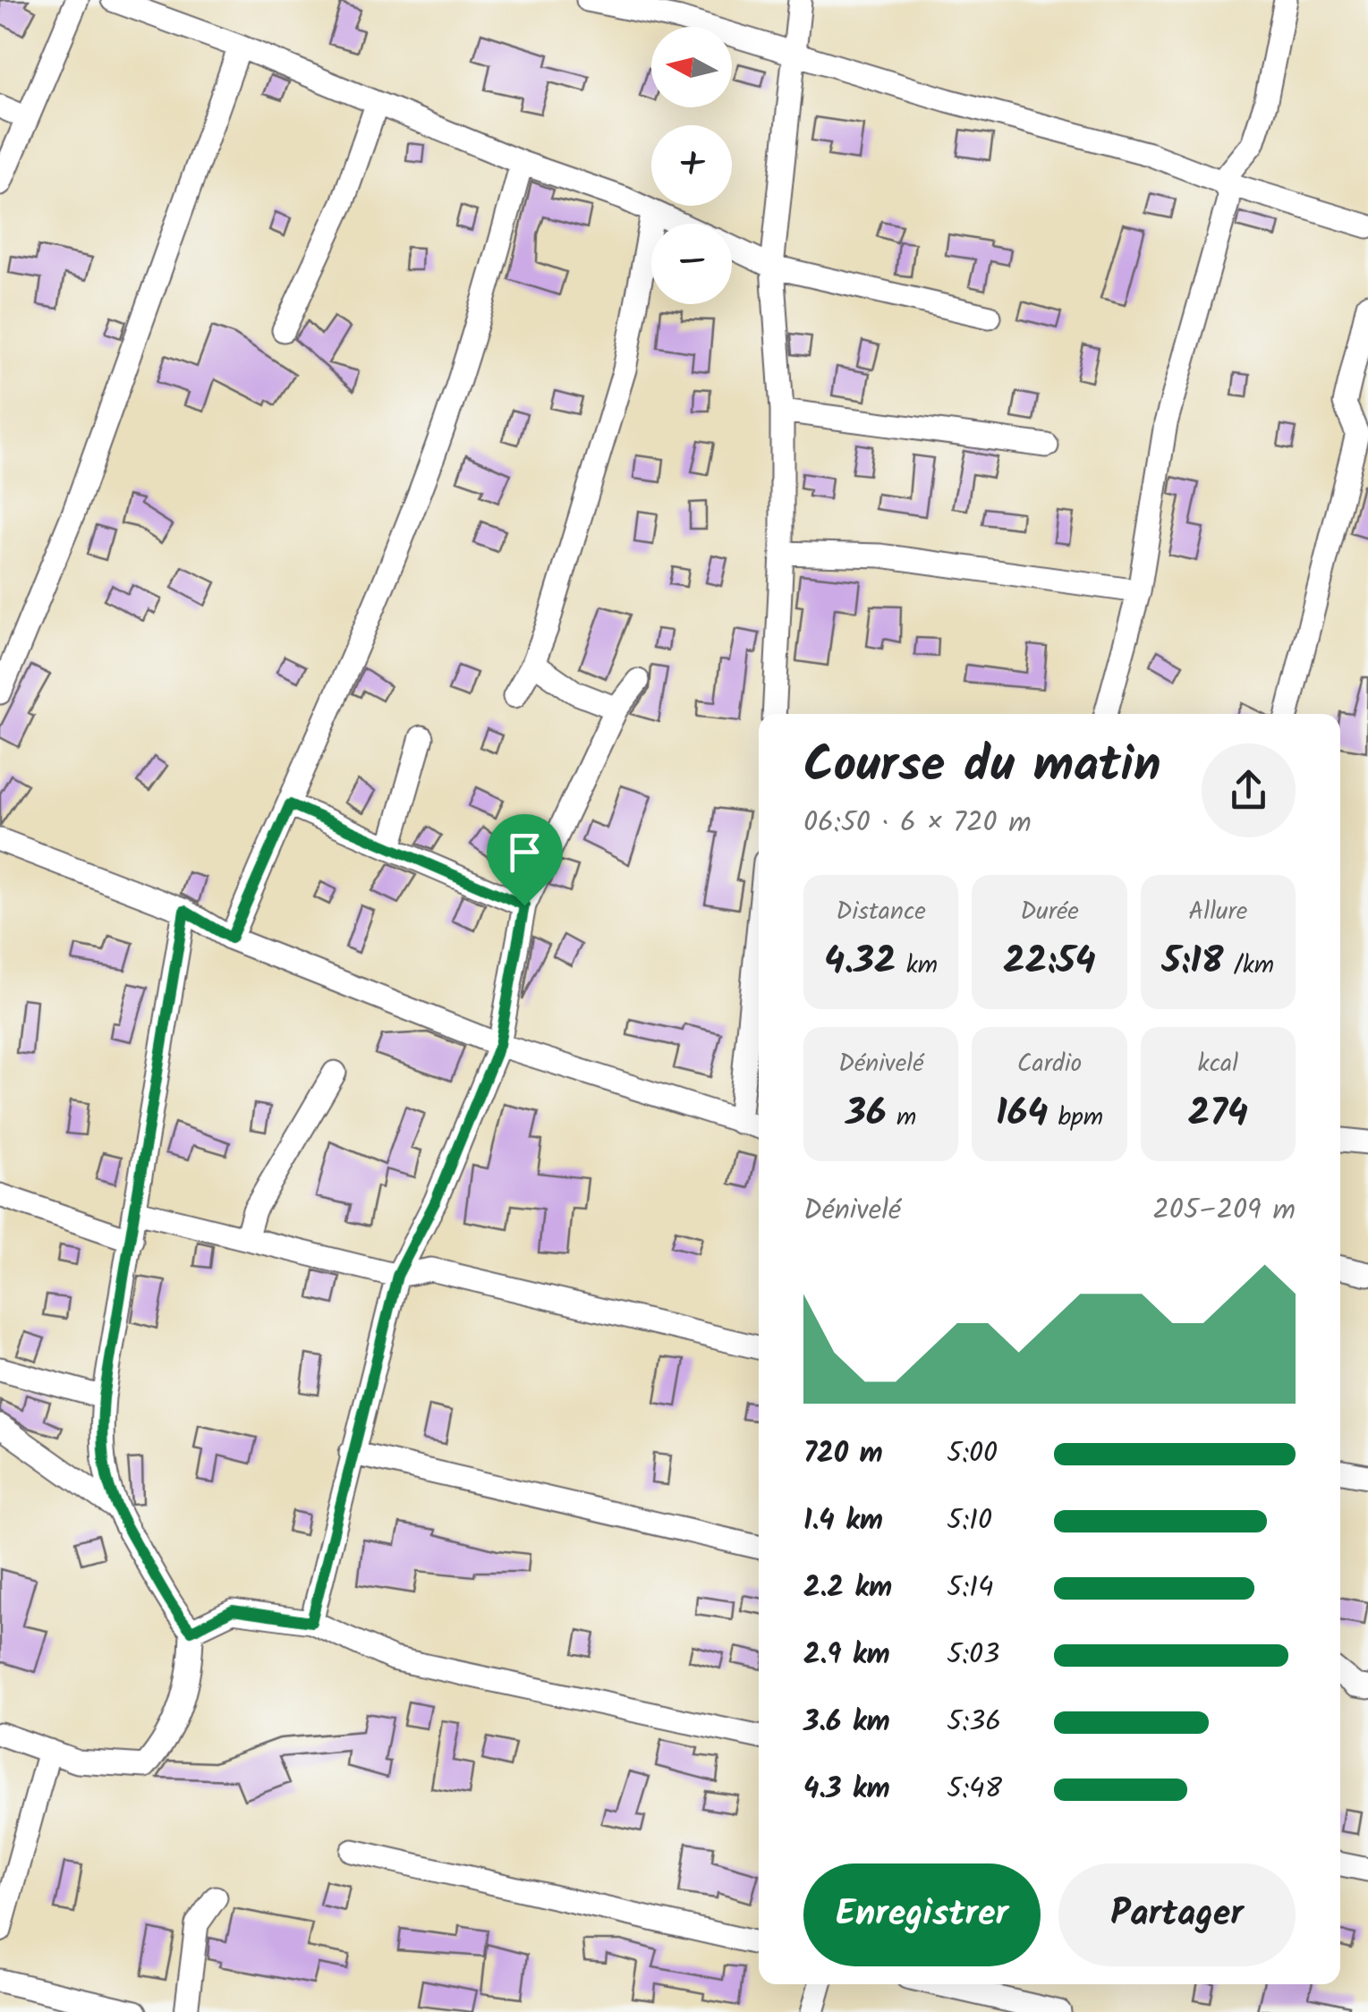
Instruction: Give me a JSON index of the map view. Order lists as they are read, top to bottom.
{
  "north": "left",
  "page": {
    "map_buttons": ["+", "−"],
    "heading": ["Course du matin", "06:50 · 6 × 720 m"],
    "stats": [
      ["Distance", "4.32 km"],
      ["Durée", "22:54"],
      ["Allure", "5:18 /km"],
      ["Dénivelé", "36 m"],
      ["Cardio", "164 bpm"],
      ["kcal", "274"]
    ],
    "chart": ["Dénivelé", "205–209 m"],
    "list": [
      {
        "name": "720 m",
        "note": "5:00"
      },
      {
        "name": "1.4 km",
        "note": "5:10"
      },
      {
        "name": "2.2 km",
        "note": "5:14"
      },
      {
        "name": "2.9 km",
        "note": "5:03"
      },
      {
        "name": "3.6 km",
        "note": "5:36"
      },
      {
        "name": "4.3 km",
        "note": "5:48"
      }
    ],
    "buttons": ["Enregistrer", "Partager"]
  }
}
